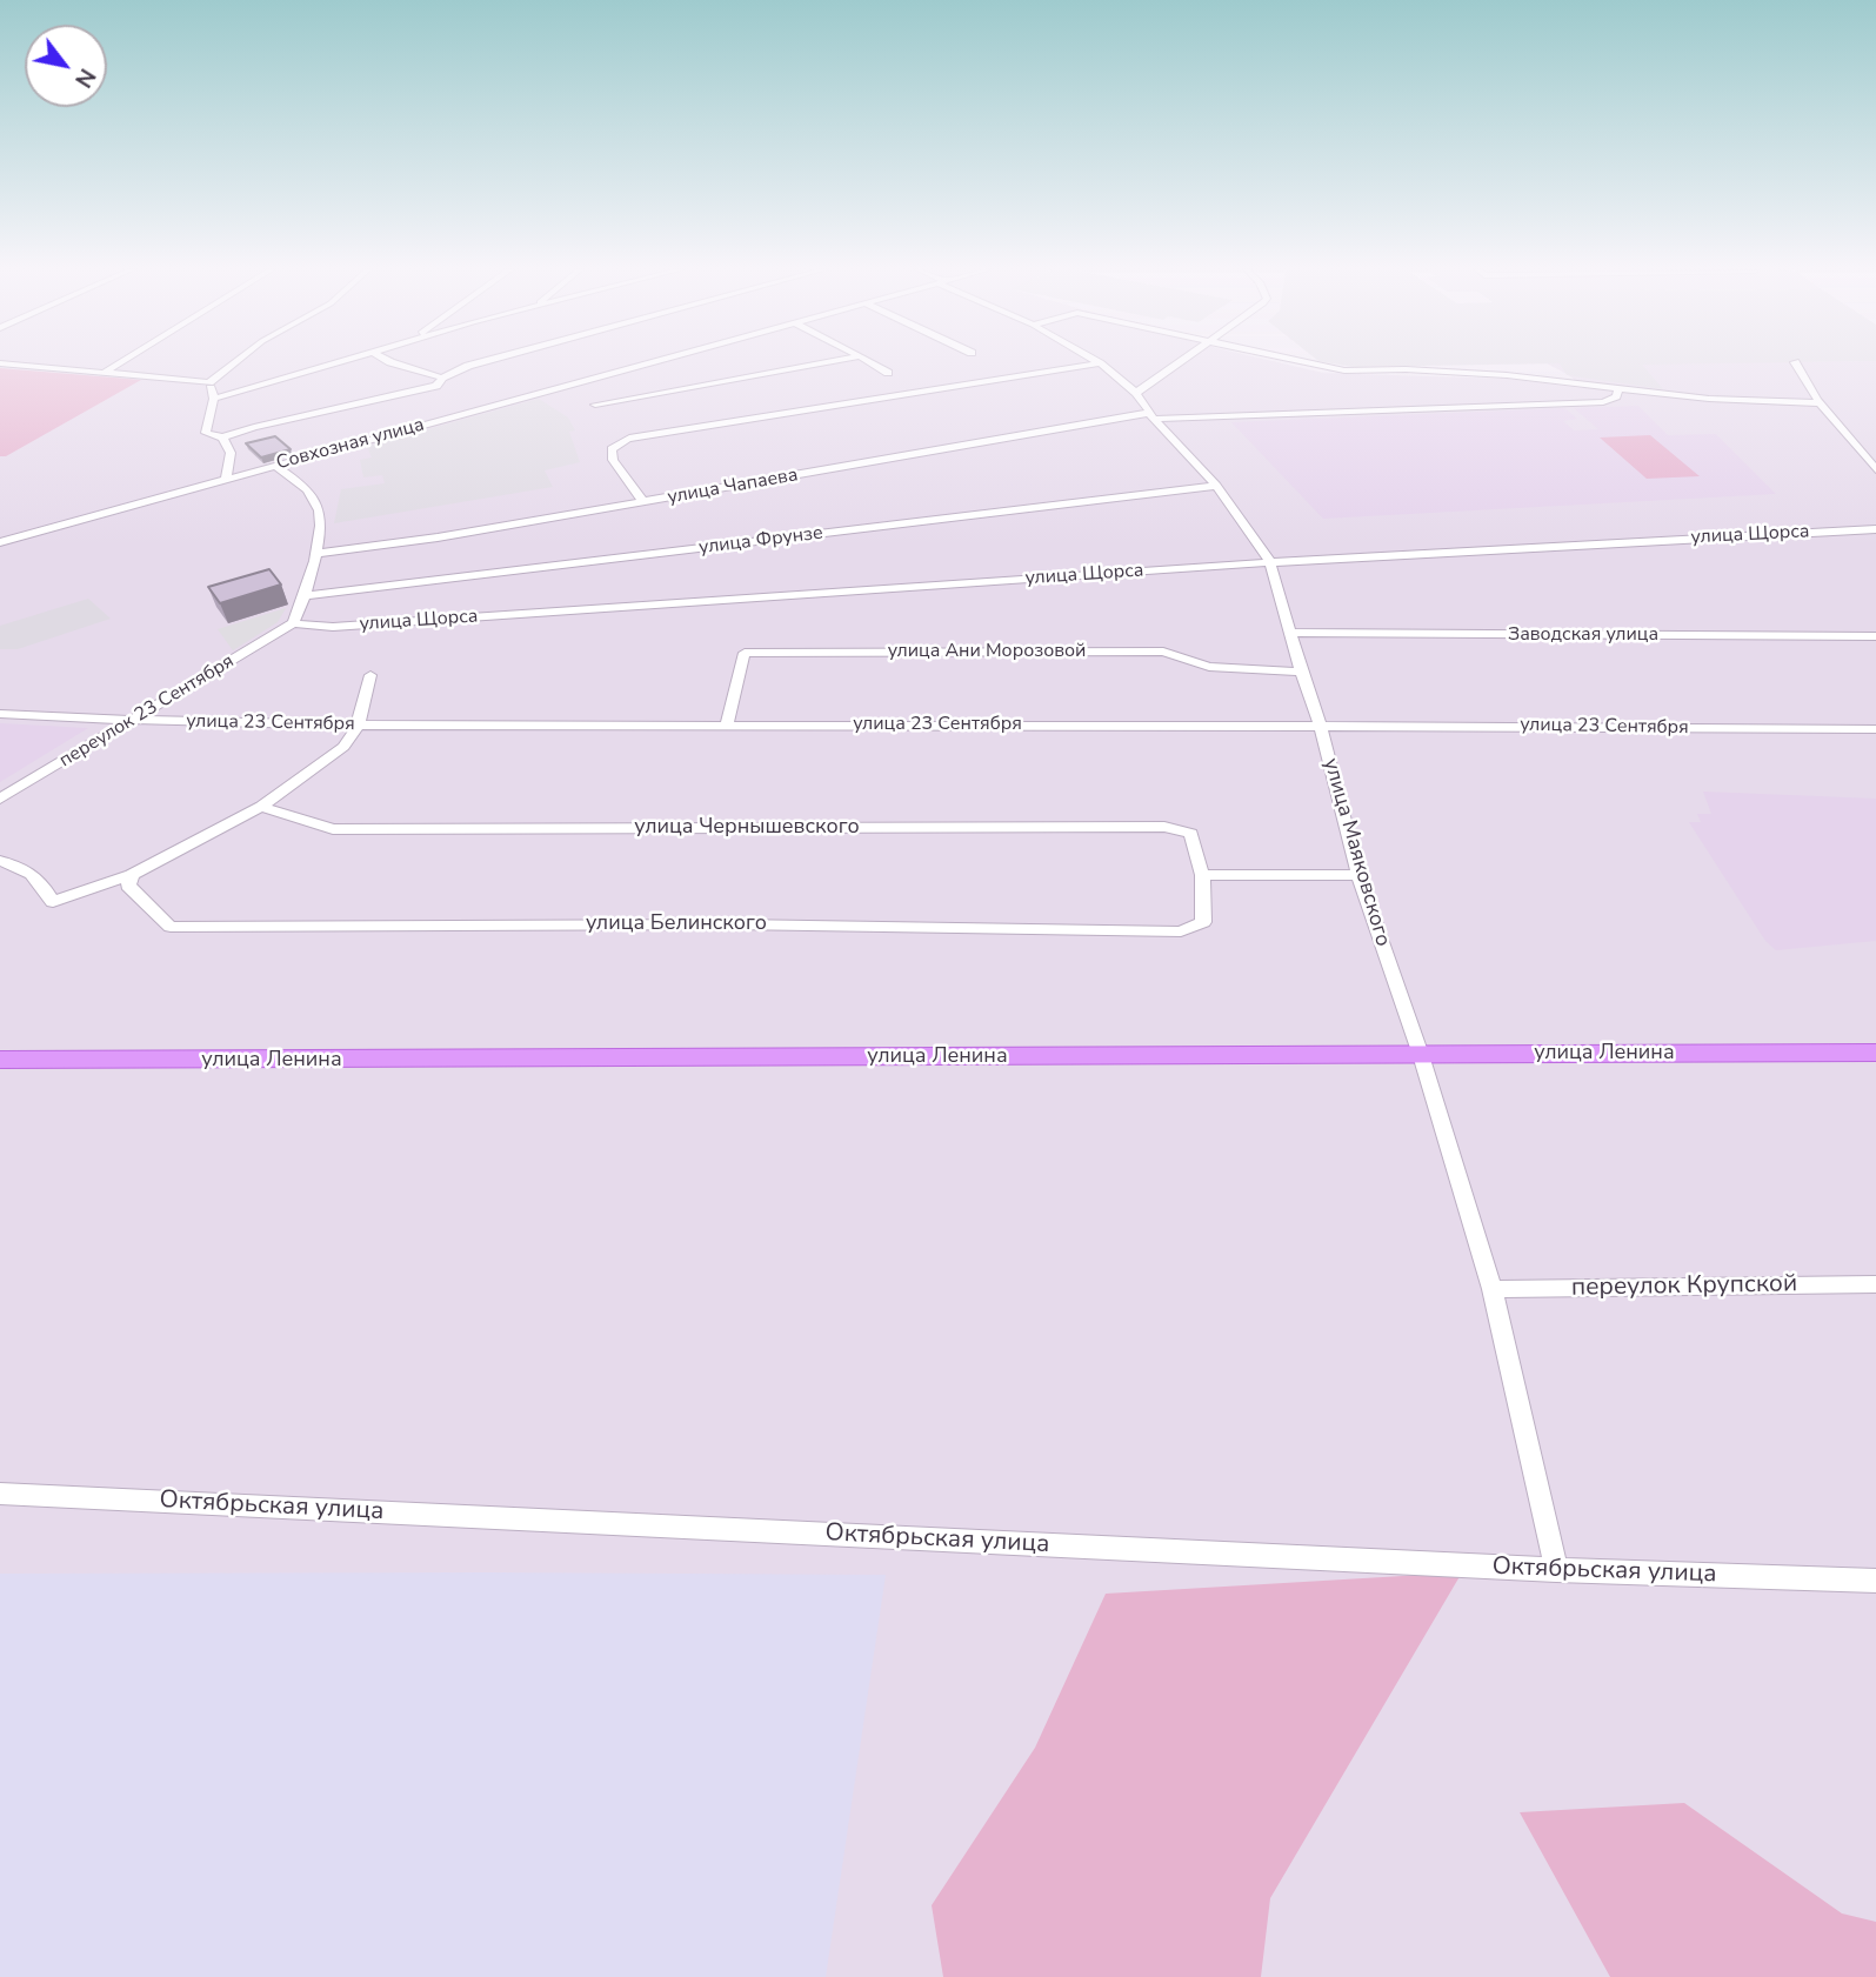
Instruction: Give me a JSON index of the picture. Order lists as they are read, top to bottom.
{
  "streets": {
    "main road": ["улица Ленина"],
    "street": [
      "Совхозная улица",
      "улица Чапаева",
      "улица Щорса",
      "улица Фрунзе",
      "Заводская улица",
      "улица Ани Морозовой",
      "переулок 23 Сентября",
      "улица 23 Сентября",
      "улица Чернышевского",
      "улица Маяковского",
      "улица Белинского",
      "переулок Крупской",
      "Октябрьская улица"
    ]
  },
  "crossings": [
    ["улица Чапаева", "улица Маяковского"],
    ["улица Щорса", "переулок 23 Сентября"],
    ["улица Щорса", "улица Маяковского"],
    ["улица Фрунзе", "улица Маяковского"],
    ["Заводская улица", "улица Маяковского"],
    ["улица Ани Морозовой", "улица 23 Сентября"],
    ["улица Ани Морозовой", "улица Маяковского"],
    ["переулок 23 Сентября", "улица 23 Сентября"],
    ["улица 23 Сентября", "улица Маяковского"],
    ["улица Чернышевского", "улица Белинского"],
    ["улица Маяковского", "улица Ленина"],
    ["улица Маяковского", "переулок Крупской"],
    ["улица Маяковского", "Октябрьская улица"]
  ],
  "north": "bottom right"
}
